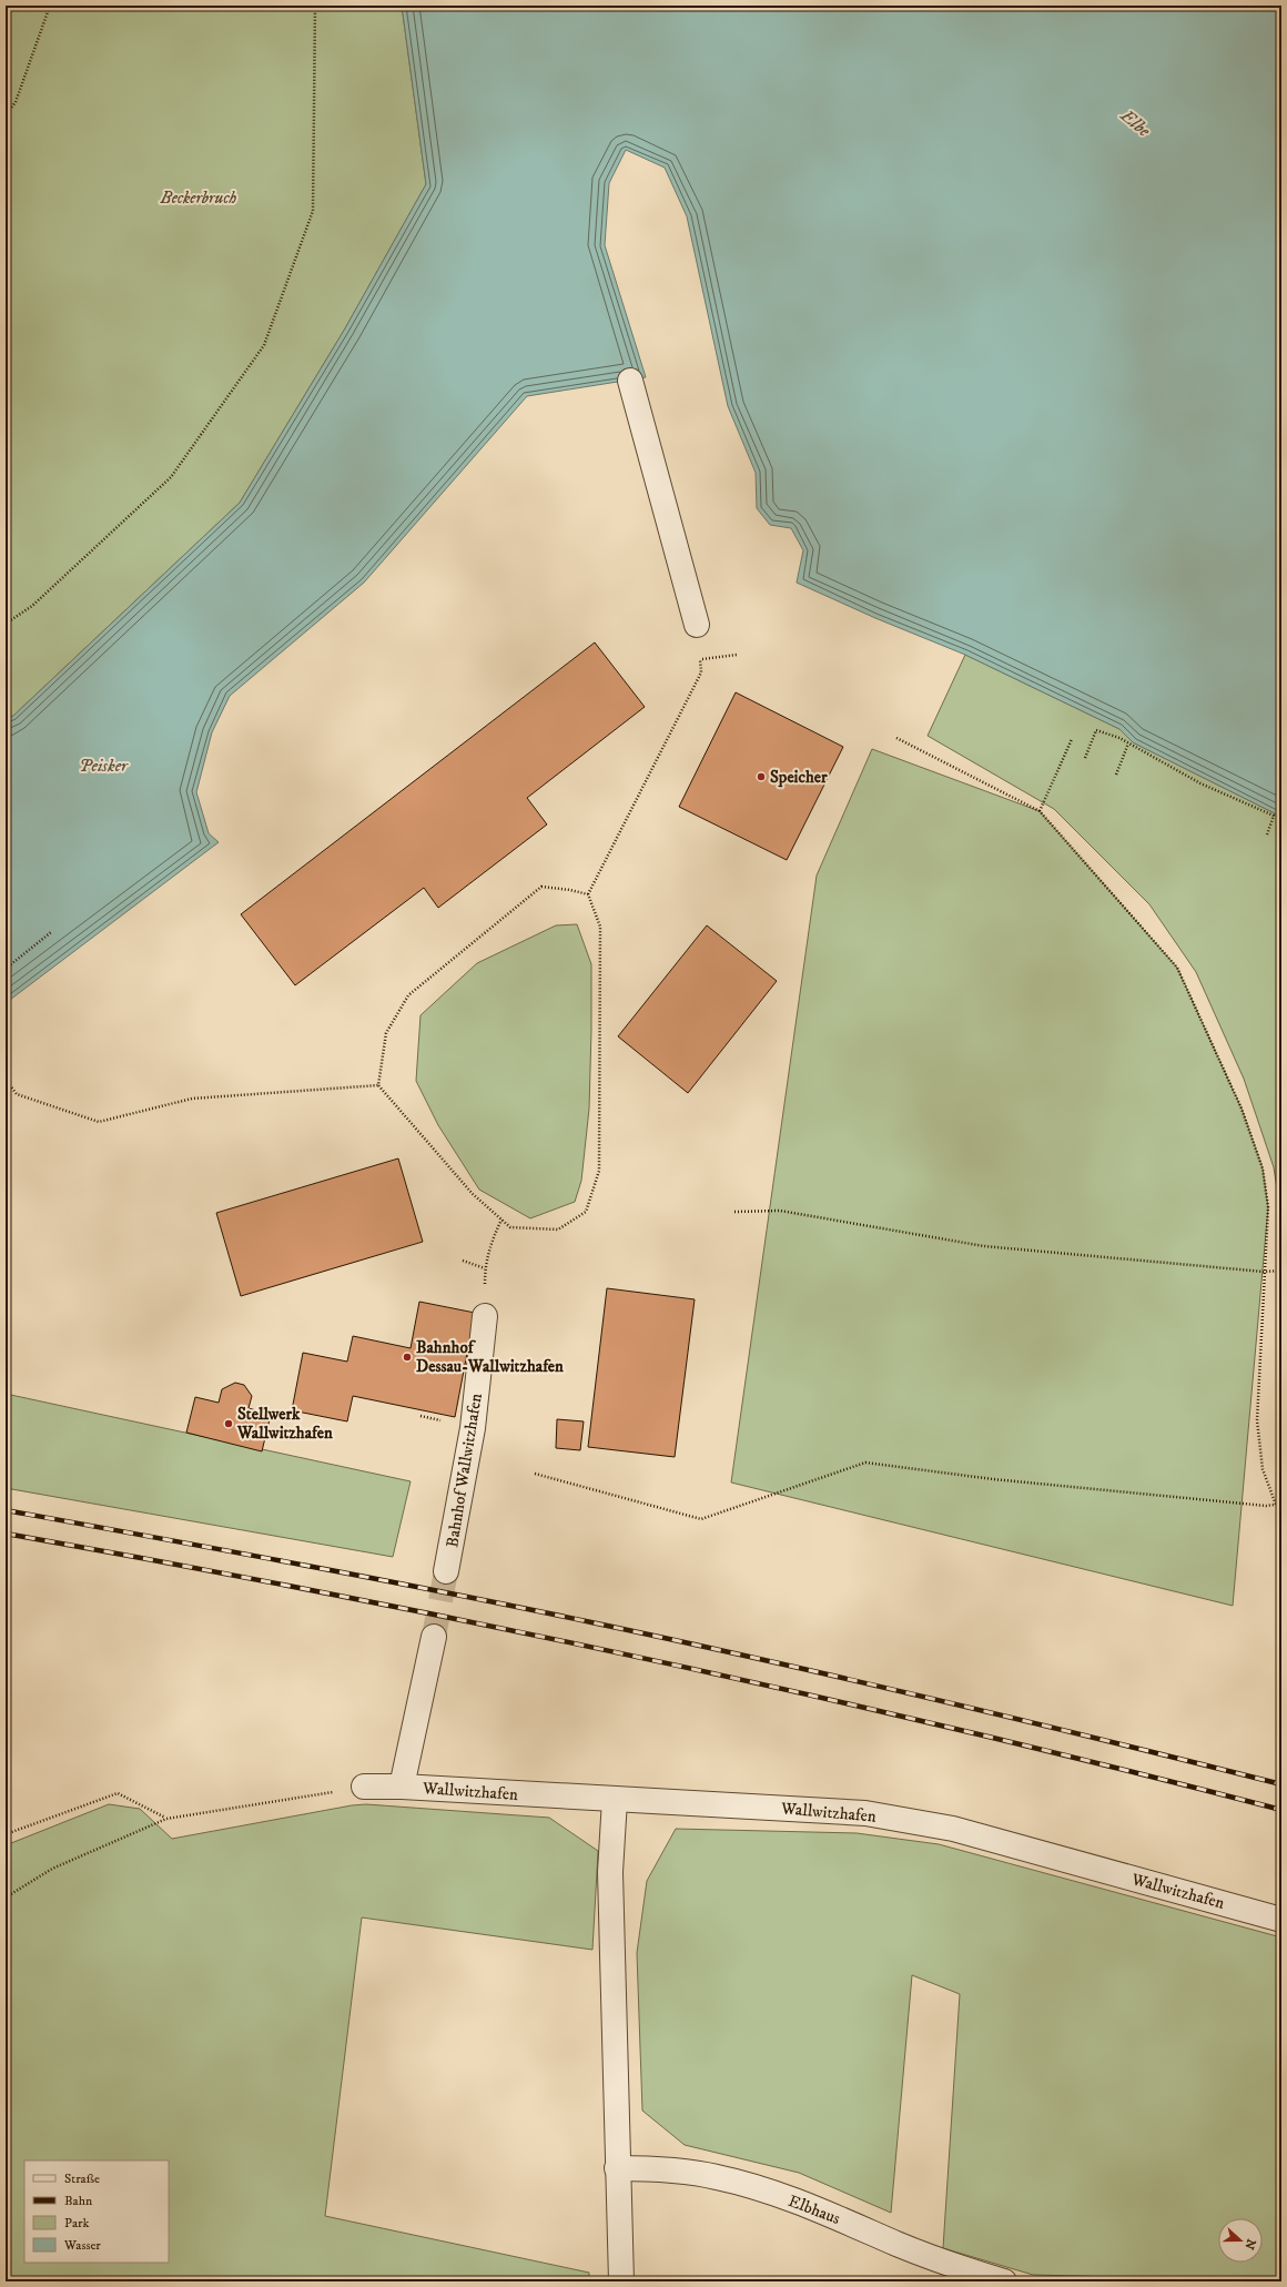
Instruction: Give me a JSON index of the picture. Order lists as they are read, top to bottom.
{
  "streets": {
    "street": ["Bahnhof Wallwitzhafen", "Wallwitzhafen", "Elbhaus"]
  },
  "water": ["Elbe", "Peisker"],
  "parks": ["Beckerbruch"],
  "places": ["Speicher", "Bahnhof Dessau-Wallwitzhafen", "Stellwerk Wallwitzhafen"],
  "legend": [
    "Straße",
    "Bahn",
    "Park",
    "Wasser"
  ],
  "north": "right"
}
